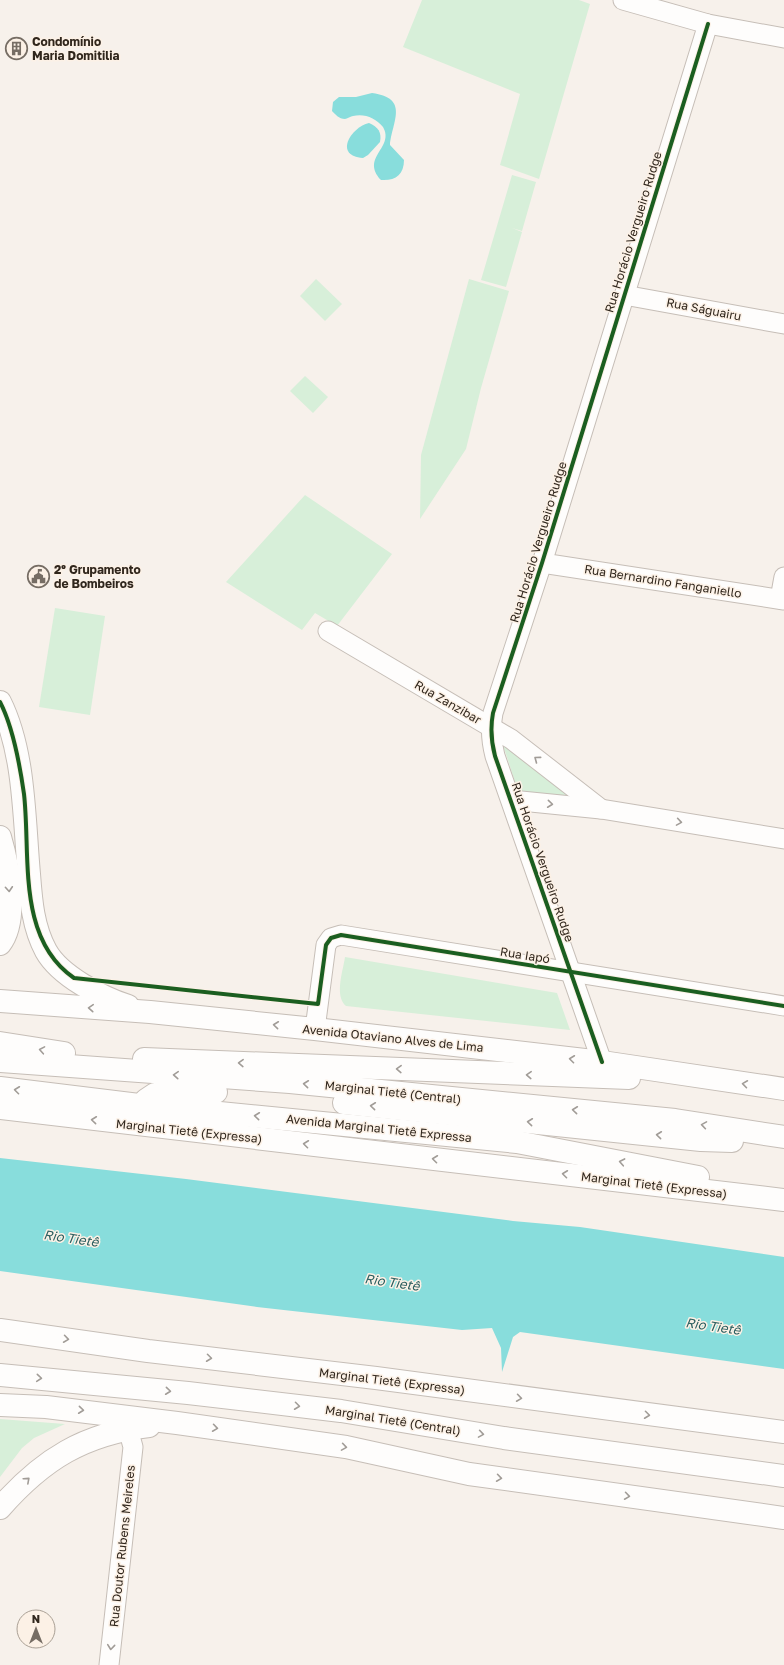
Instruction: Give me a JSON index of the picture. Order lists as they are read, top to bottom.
{
  "streets": {
    "highway": [
      "Avenida Otaviano Alves de Lima",
      "Marginal Tietê (Central)",
      "Avenida Marginal Tietê Expressa",
      "Marginal Tietê (Expressa)"
    ],
    "street": [
      "Rua Horácio Vergueiro Rudge",
      "Rua Ságuairu",
      "Rua Bernardino Fanganiello",
      "Rua Zanzibar",
      "Rua Iapó",
      "Rua Doutor Rubens Meireles"
    ]
  },
  "crossings": [
    ["Rua Horácio Vergueiro Rudge", "Rua Ságuairu"],
    ["Rua Horácio Vergueiro Rudge", "Rua Bernardino Fanganiello"],
    ["Rua Horácio Vergueiro Rudge", "Rua Zanzibar"],
    ["Rua Horácio Vergueiro Rudge", "Rua Iapó"],
    ["Rua Horácio Vergueiro Rudge", "Avenida Otaviano Alves de Lima"],
    ["Rua Iapó", "Avenida Otaviano Alves de Lima"],
    ["Avenida Marginal Tietê Expressa", "Marginal Tietê (Expressa)"]
  ],
  "one_way": ["Rua Doutor Rubens Meireles"],
  "water": ["Rio Tietê"],
  "places": {
    "building": ["Condomínio Maria Domitilia"],
    "public building": ["2º Grupamento de Bombeiros"]
  },
  "north": "top"
}
